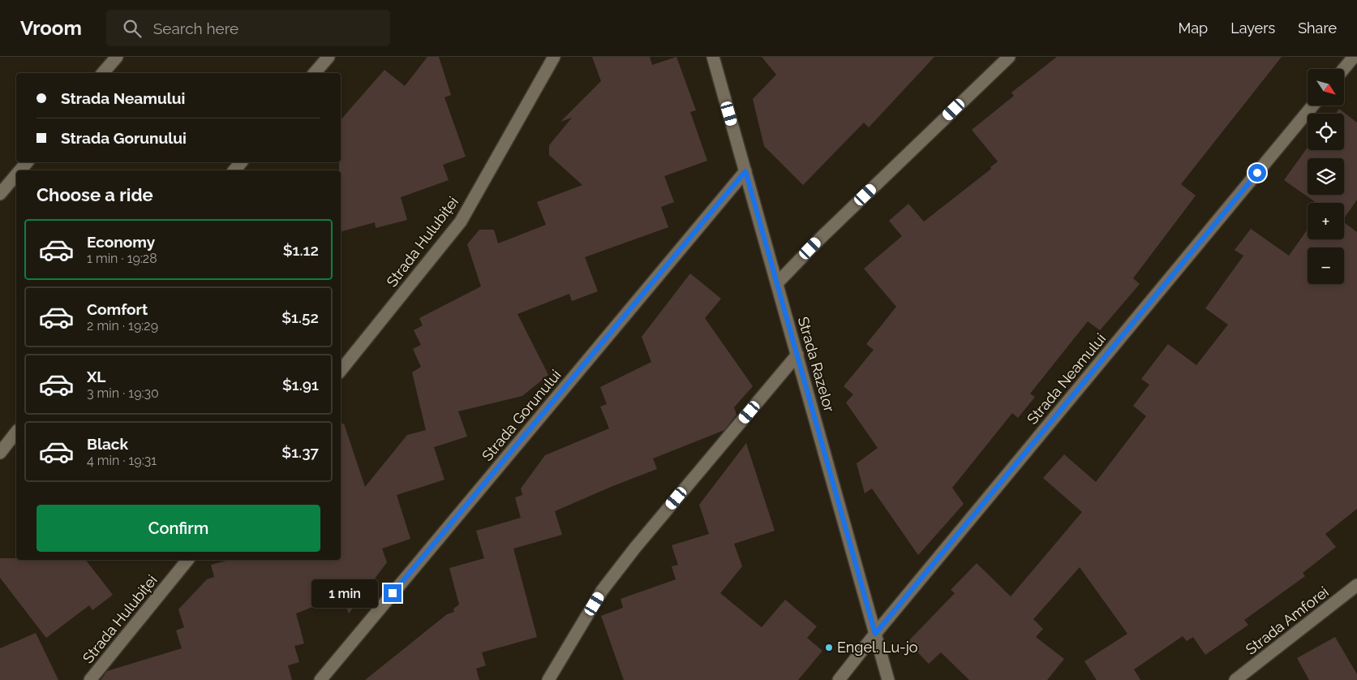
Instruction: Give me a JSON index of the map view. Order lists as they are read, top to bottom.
{
  "streets": {
    "street": [
      "Strada Hulubiței",
      "Strada Razelor",
      "Strada Neamului",
      "Strada Gorunului",
      "Strada Amforei"
    ]
  },
  "crossings": [
    ["Strada Razelor", "Strada Neamului"],
    ["Strada Razelor", "Strada Gorunului"]
  ],
  "places": ["Engel. Lu-jo"],
  "north": "bottom right",
  "page": {
    "header": "Vroom",
    "search": "Search here",
    "nav": ["Map", "Layers", "Share"],
    "map_buttons": ["+", "−"],
    "banner": ["Strada Neamului", "Strada Gorunului"],
    "heading": "Choose a ride",
    "list": [
      {
        "name": "Economy",
        "note": "1 min · 19:28",
        "value": "$1.12"
      },
      {
        "name": "Comfort",
        "note": "2 min · 19:29",
        "value": "$1.52"
      },
      {
        "name": "XL",
        "note": "3 min · 19:30",
        "value": "$1.91"
      },
      {
        "name": "Black",
        "note": "4 min · 19:31",
        "value": "$1.37"
      }
    ],
    "buttons": "Confirm",
    "bubble": "1 min"
  }
}
